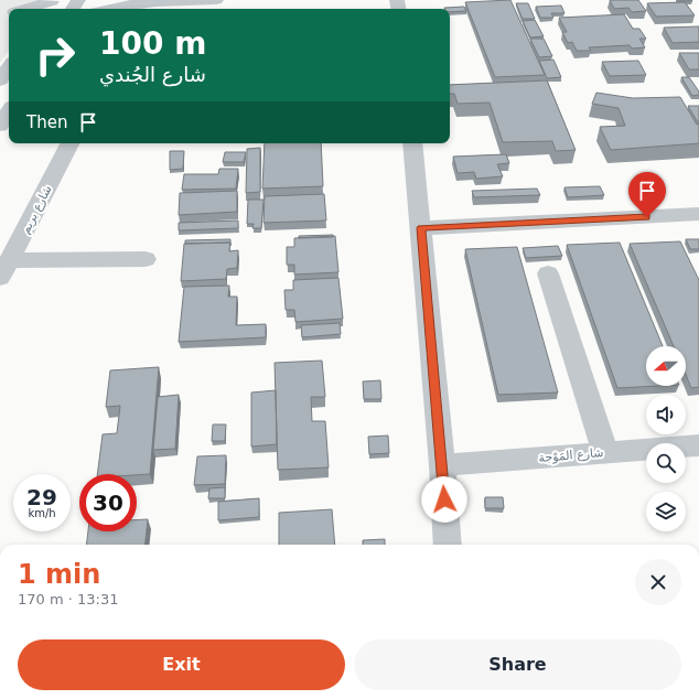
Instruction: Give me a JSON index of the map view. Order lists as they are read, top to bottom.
{
  "streets": {
    "street": ["شارع بريم", "شارع المَوْجة"]
  },
  "north": "left",
  "page": {
    "turn": ["100 m", "شارع الجُندي"],
    "then": "Then",
    "speed": "29 km/h",
    "limit": "30",
    "heading": ["1 min", "170 m · 13:31"],
    "buttons": ["Exit", "Share"]
  }
}
